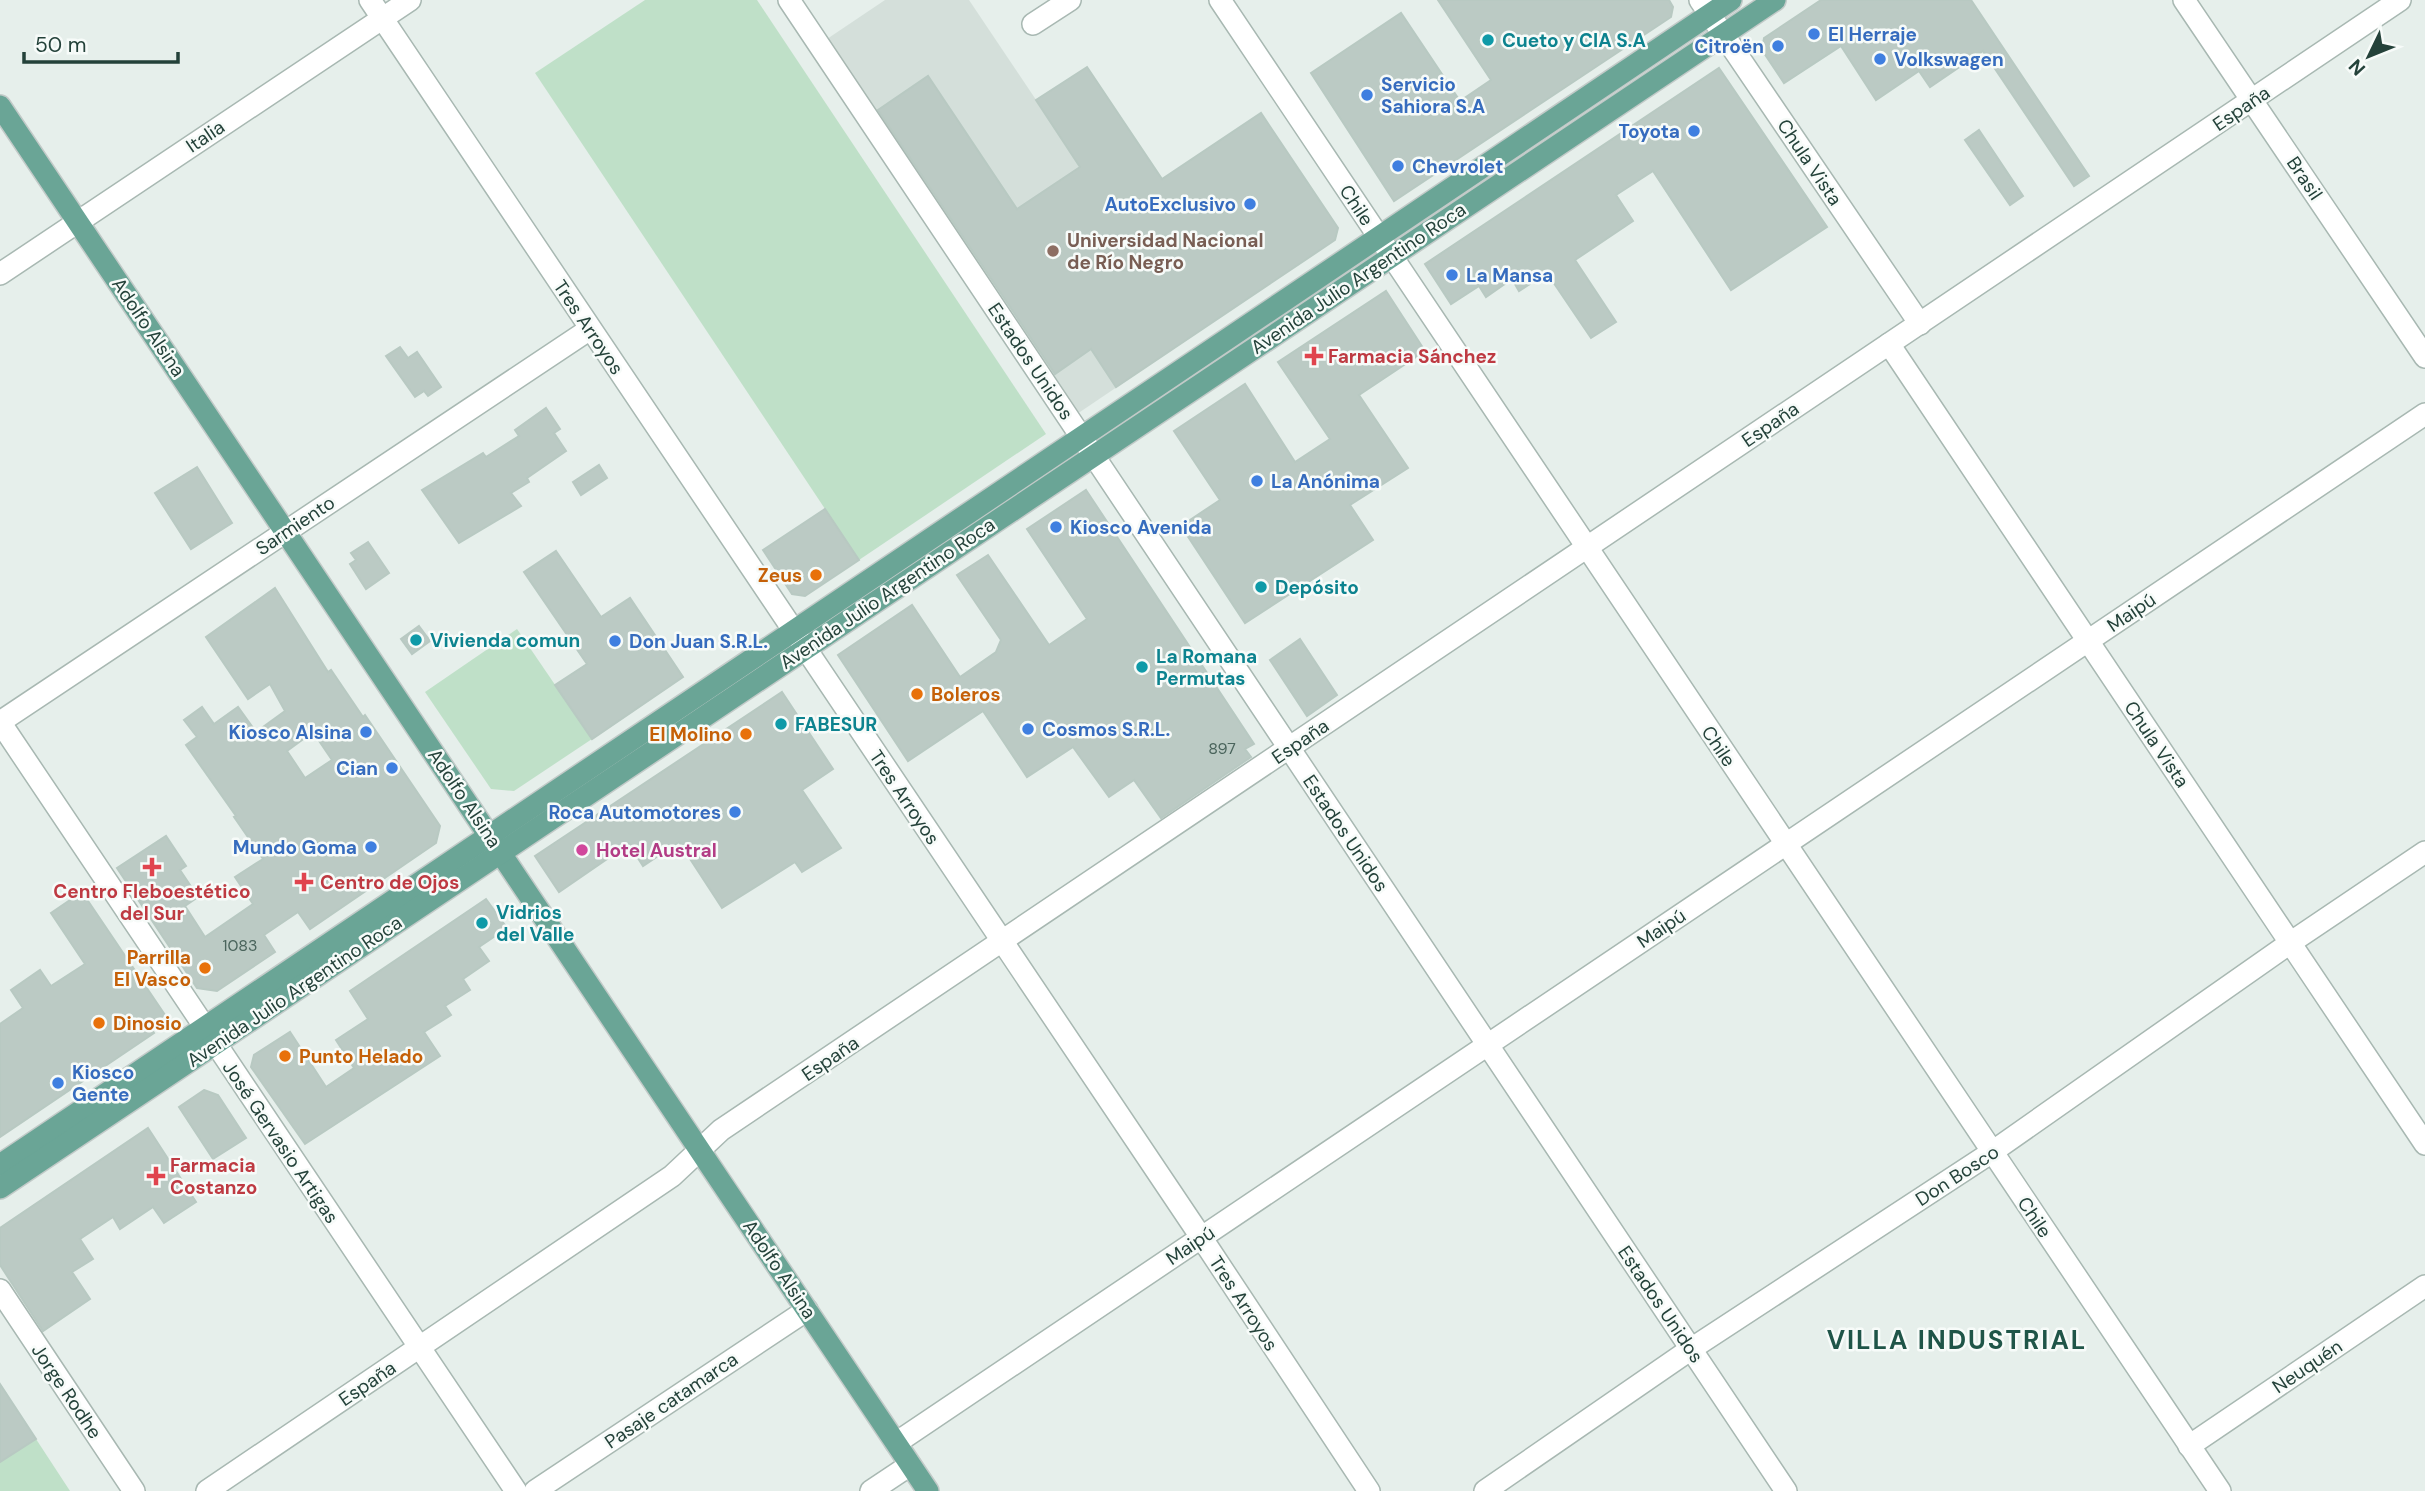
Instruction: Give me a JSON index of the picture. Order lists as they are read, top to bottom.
{
  "streets": {
    "main road": ["Avenida Julio Argentino Roca", "Adolfo Alsina"],
    "street": [
      "España",
      "Italia",
      "Chula Vista",
      "Brasil",
      "Chile",
      "Tres Arroyos",
      "Estados Unidos",
      "Sarmiento",
      "Maipú",
      "José Gervasio Artigas",
      "Don Bosco",
      "Neuquén",
      "Jorge Rodhe",
      "Pasaje catamarca"
    ]
  },
  "crossings": [
    ["España", "Chula Vista"],
    ["España", "Brasil"],
    ["España", "Chile"],
    ["España", "Adolfo Alsina"],
    ["España", "Tres Arroyos"],
    ["España", "Estados Unidos"],
    ["España", "José Gervasio Artigas"],
    ["Italia", "Adolfo Alsina"],
    ["Italia", "Tres Arroyos"],
    ["Chula Vista", "Avenida Julio Argentino Roca"],
    ["Chula Vista", "Maipú"],
    ["Chula Vista", "Don Bosco"],
    ["Chile", "Avenida Julio Argentino Roca"],
    ["Chile", "Maipú"],
    ["Chile", "Don Bosco"],
    ["Chile", "Neuquén"],
    ["Avenida Julio Argentino Roca", "Adolfo Alsina"],
    ["Avenida Julio Argentino Roca", "Tres Arroyos"],
    ["Avenida Julio Argentino Roca", "Estados Unidos"],
    ["Avenida Julio Argentino Roca", "José Gervasio Artigas"],
    ["Adolfo Alsina", "Sarmiento"],
    ["Adolfo Alsina", "Maipú"],
    ["Adolfo Alsina", "Pasaje catamarca"],
    ["Tres Arroyos", "Sarmiento"],
    ["Tres Arroyos", "Maipú"],
    ["Estados Unidos", "Maipú"],
    ["Estados Unidos", "Don Bosco"],
    ["Sarmiento", "José Gervasio Artigas"]
  ],
  "districts": ["VILLA INDUSTRIAL"],
  "places": {
    "other": [
      "El Herraje",
      "Cueto y CIA S.A",
      "Citroën",
      "Volkswagen",
      "Servicio Sahiora S.A",
      "Toyota",
      "Chevrolet",
      "AutoExclusivo",
      "Universidad Nacional de Río Negro",
      "La Mansa",
      "La Anónima",
      "Kiosco Avenida",
      "Zeus",
      "Depósito",
      "Vivienda comun",
      "Don Juan S.R.L.",
      "La Romana Permutas",
      "Boleros",
      "FABESUR",
      "Cosmos S.R.L.",
      "Kiosco Alsina",
      "El Molino",
      "Cian",
      "Roca Automotores",
      "Mundo Goma",
      "Hotel Austral",
      "Vidrios del Valle",
      "Parrilla El Vasco",
      "Dinosio",
      "Punto Helado",
      "Kiosco Gente"
    ],
    "health": [
      "Farmacia Sánchez",
      "Centro Fleboestético del Sur",
      "Centro de Ojos",
      "Farmacia Costanzo"
    ]
  },
  "house_numbers": ["897", "1083"],
  "scale_bar": "50 m",
  "north": "bottom left"
}
